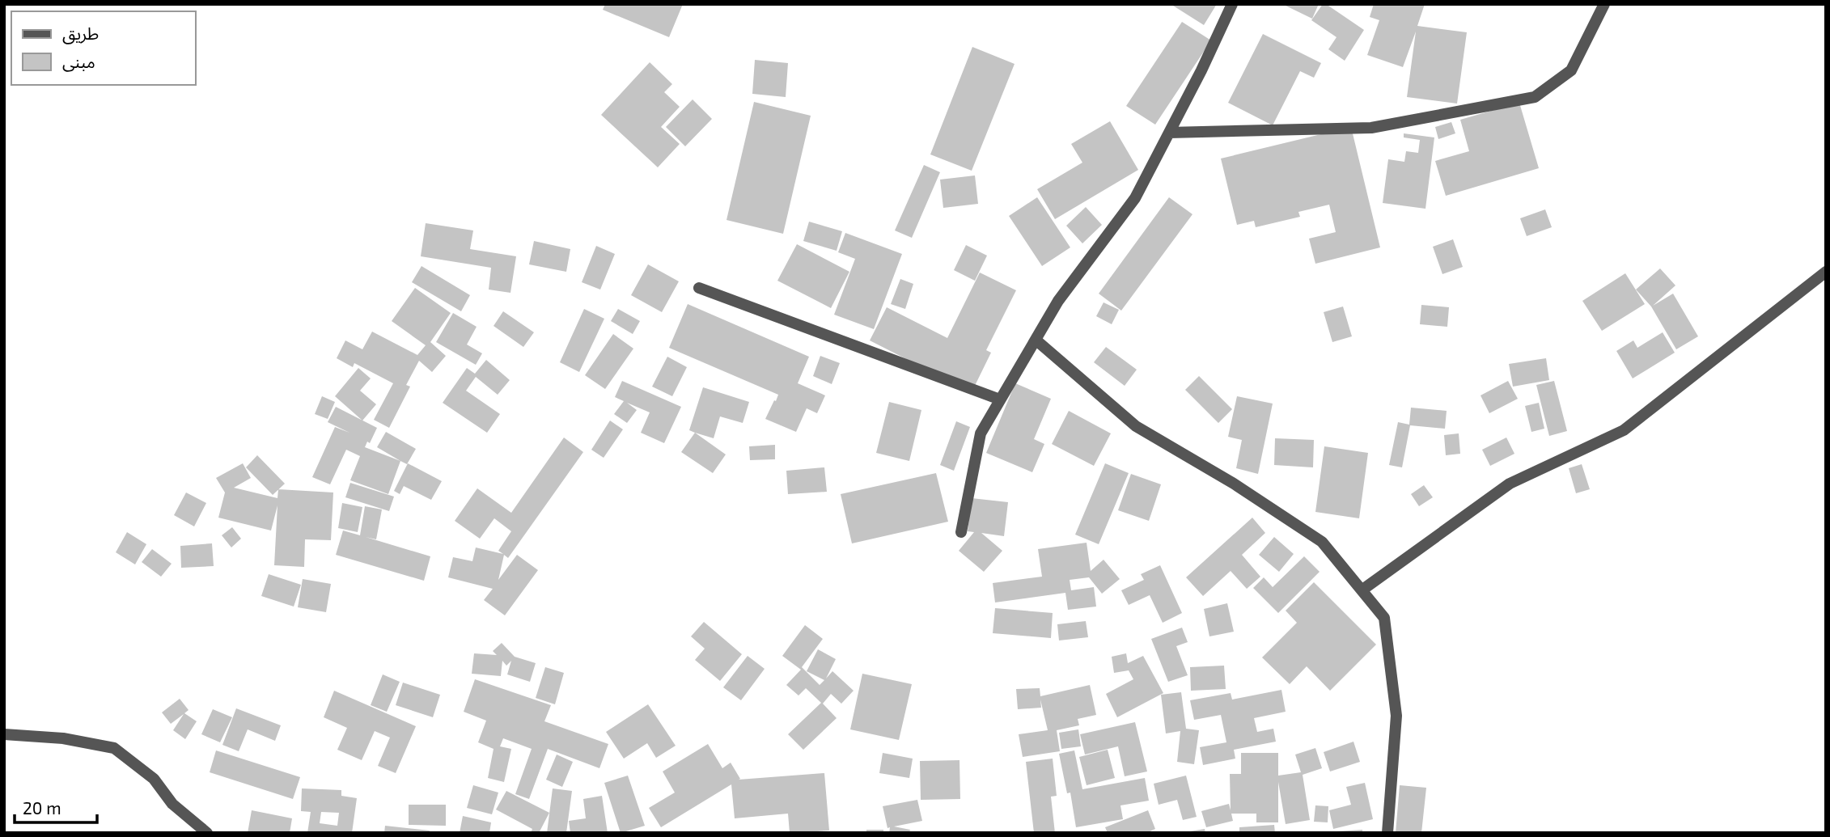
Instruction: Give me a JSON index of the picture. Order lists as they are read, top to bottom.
{
  "legend": ["طريق", "مبنى"],
  "scale_bar": "20 m"
}
